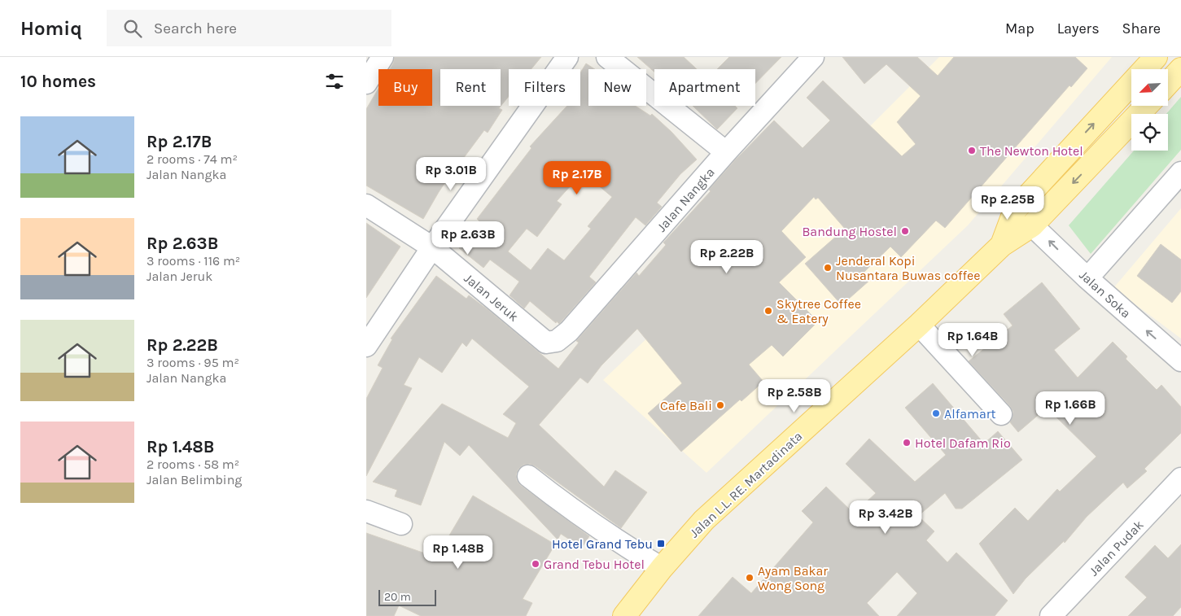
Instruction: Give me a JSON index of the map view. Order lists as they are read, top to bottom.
{
  "streets": {
    "main road": ["Jalan L.L. RE. Martadinata"],
    "street": [
      "Jalan Nangka",
      "Jalan Soka",
      "Jalan Jeruk",
      "Jalan Pudak"
    ]
  },
  "crossings": [
    ["Jalan Nangka", "Jalan Jeruk"],
    ["Jalan Soka", "Jalan L.L. RE. Martadinata"]
  ],
  "places": {
    "other": [
      "The Newton Hotel",
      "Bandung Hostel",
      "Jenderal Kopi Nusantara Buwas coffee",
      "Skytree Coffee & Eatery",
      "Cafe Bali",
      "Alfamart",
      "Hotel Dafam Rio",
      "Grand Tebu Hotel",
      "Ayam Bakar Wong Song"
    ],
    "transit": ["Hotel Grand Tebu"]
  },
  "scale_bar": "20 m",
  "north": "bottom left",
  "page": {
    "header": "Homiq",
    "search": "Search here",
    "nav": ["Map", "Layers", "Share"],
    "heading": "10 homes",
    "chip": [
      "Buy",
      "Rent",
      "Filters",
      "New",
      "Apartment"
    ],
    "list": [
      {
        "name": "Rp 2.17B",
        "note": "2 rooms · 74 m² · Jalan Nangka"
      },
      {
        "name": "Rp 2.63B",
        "note": "3 rooms · 116 m² · Jalan Jeruk"
      },
      {
        "name": "Rp 2.22B",
        "note": "3 rooms · 95 m² · Jalan Nangka"
      },
      {
        "name": "Rp 1.48B",
        "note": "2 rooms · 58 m² · Jalan Belimbing"
      }
    ],
    "price": [
      "Rp 3.01B",
      "Rp 2.17B",
      "Rp 2.25B",
      "Rp 2.63B",
      "Rp 2.22B",
      "Rp 1.64B",
      "Rp 2.58B",
      "Rp 1.66B",
      "Rp 3.42B",
      "Rp 1.48B"
    ],
    "scale": "20 m"
  }
}
